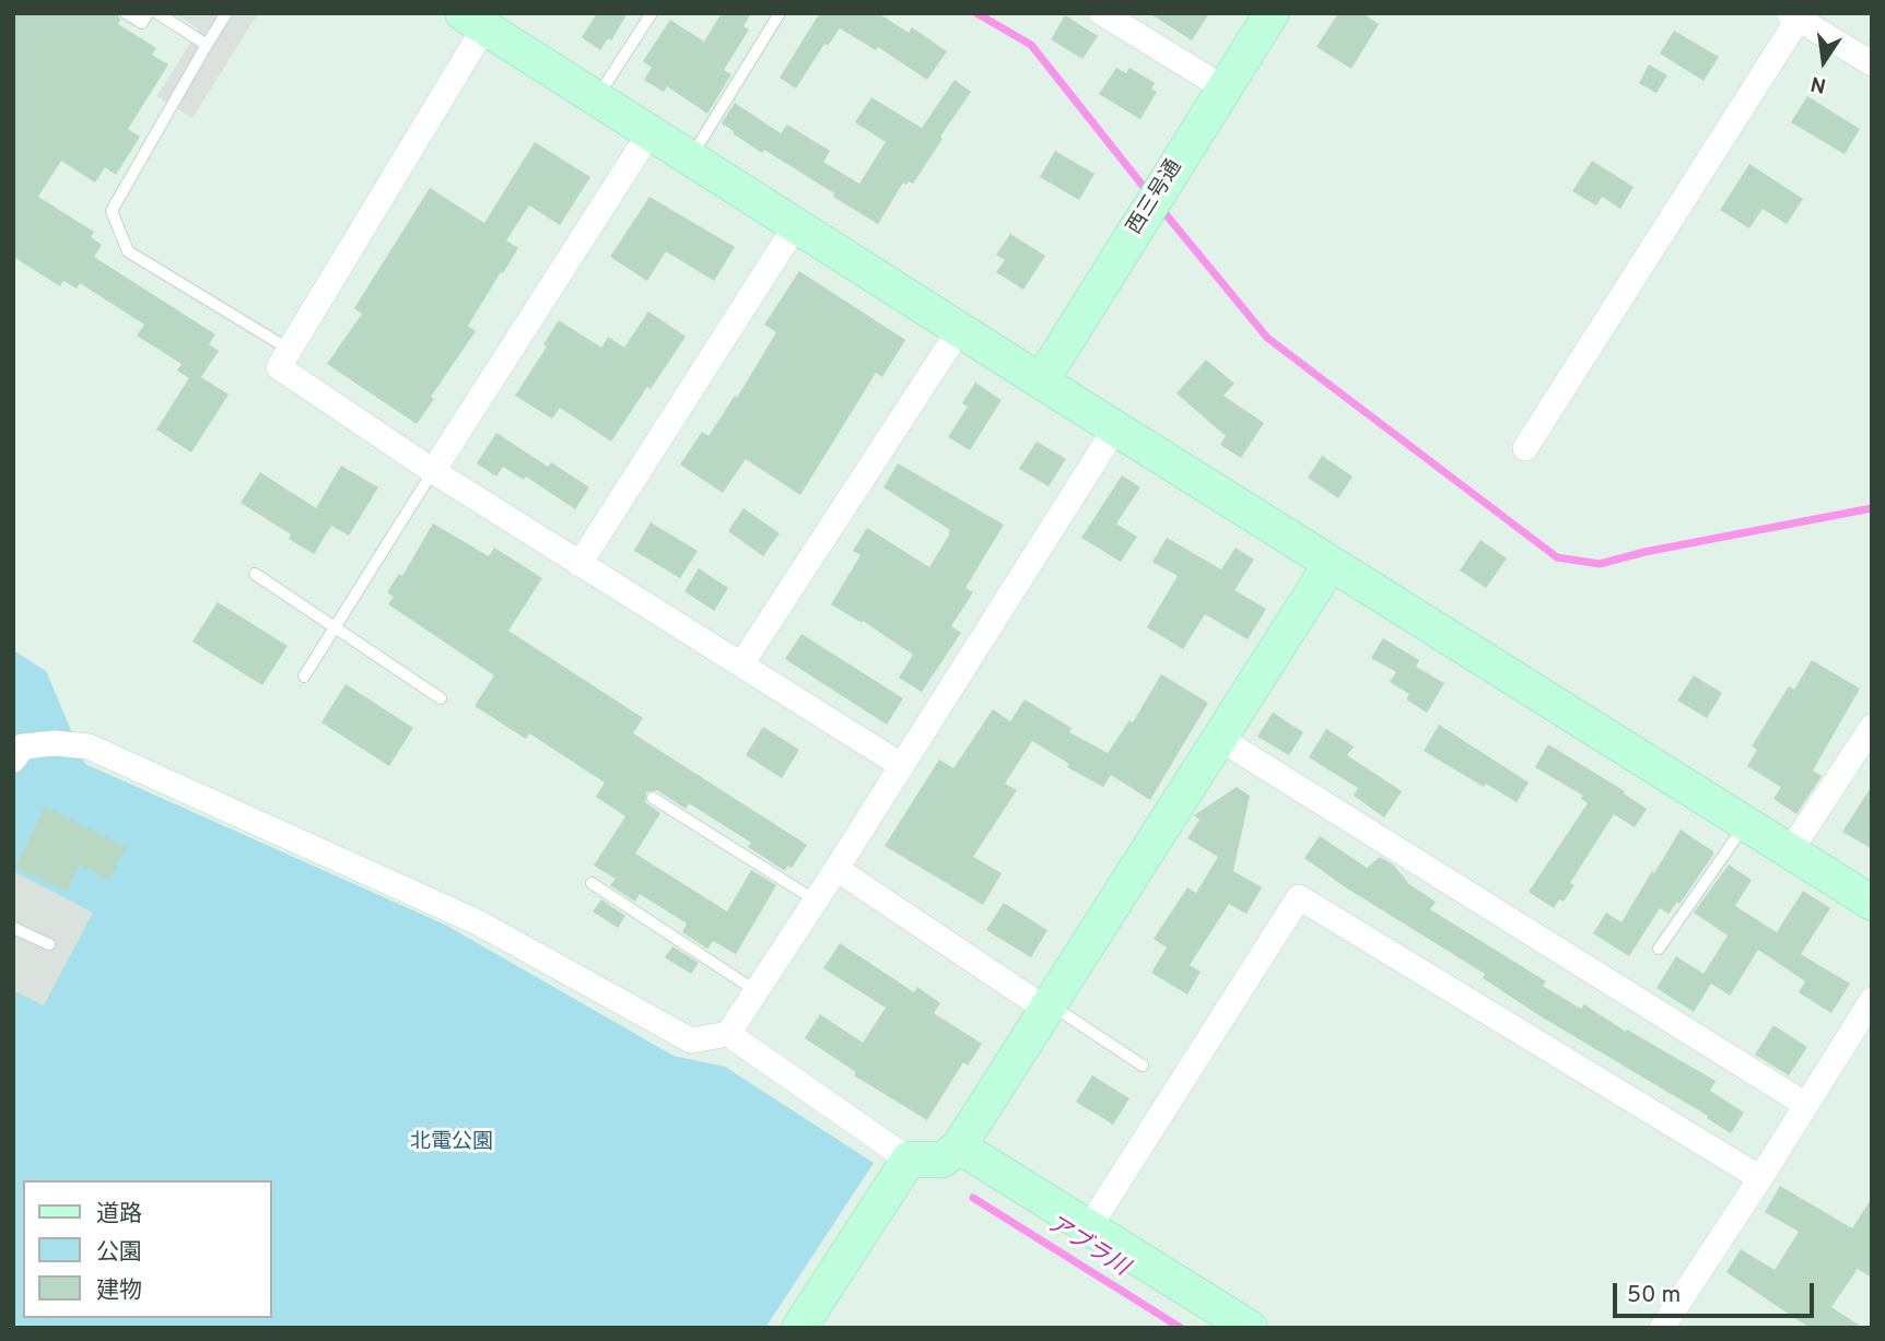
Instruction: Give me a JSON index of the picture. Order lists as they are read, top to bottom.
{
  "streets": {
    "street": ["西三号通"]
  },
  "water": ["アブラ川"],
  "parks": ["北電公園"],
  "legend": ["道路", "公園", "建物"],
  "scale_bar": "50 m",
  "north": "bottom"
}
